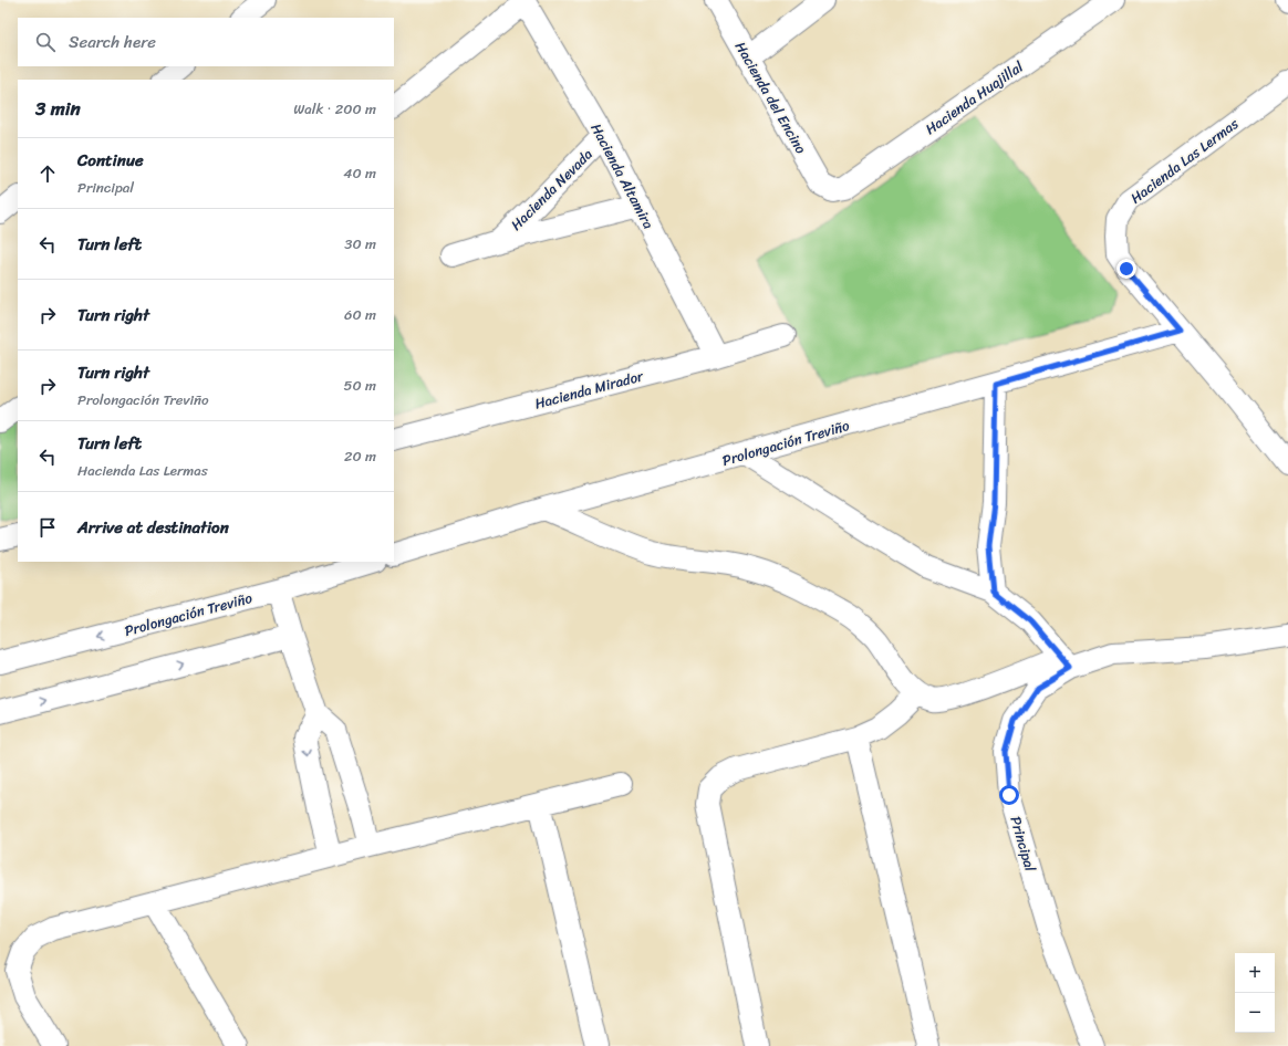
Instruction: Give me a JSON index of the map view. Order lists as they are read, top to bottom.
{
  "streets": {
    "street": [
      "Hacienda del Encino",
      "Hacienda Huajillal",
      "Hacienda Las Lermas",
      "Hacienda Altamira",
      "Hacienda Nevada",
      "Hacienda Mirador",
      "Prolongación Treviño",
      "Principal"
    ]
  },
  "crossings": [
    ["Hacienda del Encino", "Hacienda Huajillal"],
    ["Hacienda Las Lermas", "Prolongación Treviño"],
    ["Hacienda Altamira", "Hacienda Nevada"],
    ["Hacienda Altamira", "Hacienda Mirador"]
  ],
  "page": {
    "search": "Search here",
    "heading": ["3 min", "Walk · 200 m"],
    "list": [
      ["Continue", "Principal", "40 m"],
      ["Turn left", "30 m"],
      ["Turn right", "60 m"],
      ["Turn right", "Prolongación Treviño", "50 m"],
      ["Turn left", "Hacienda Las Lermas", "20 m"],
      "Arrive at destination"
    ],
    "map_buttons": ["+", "−"]
  }
}
